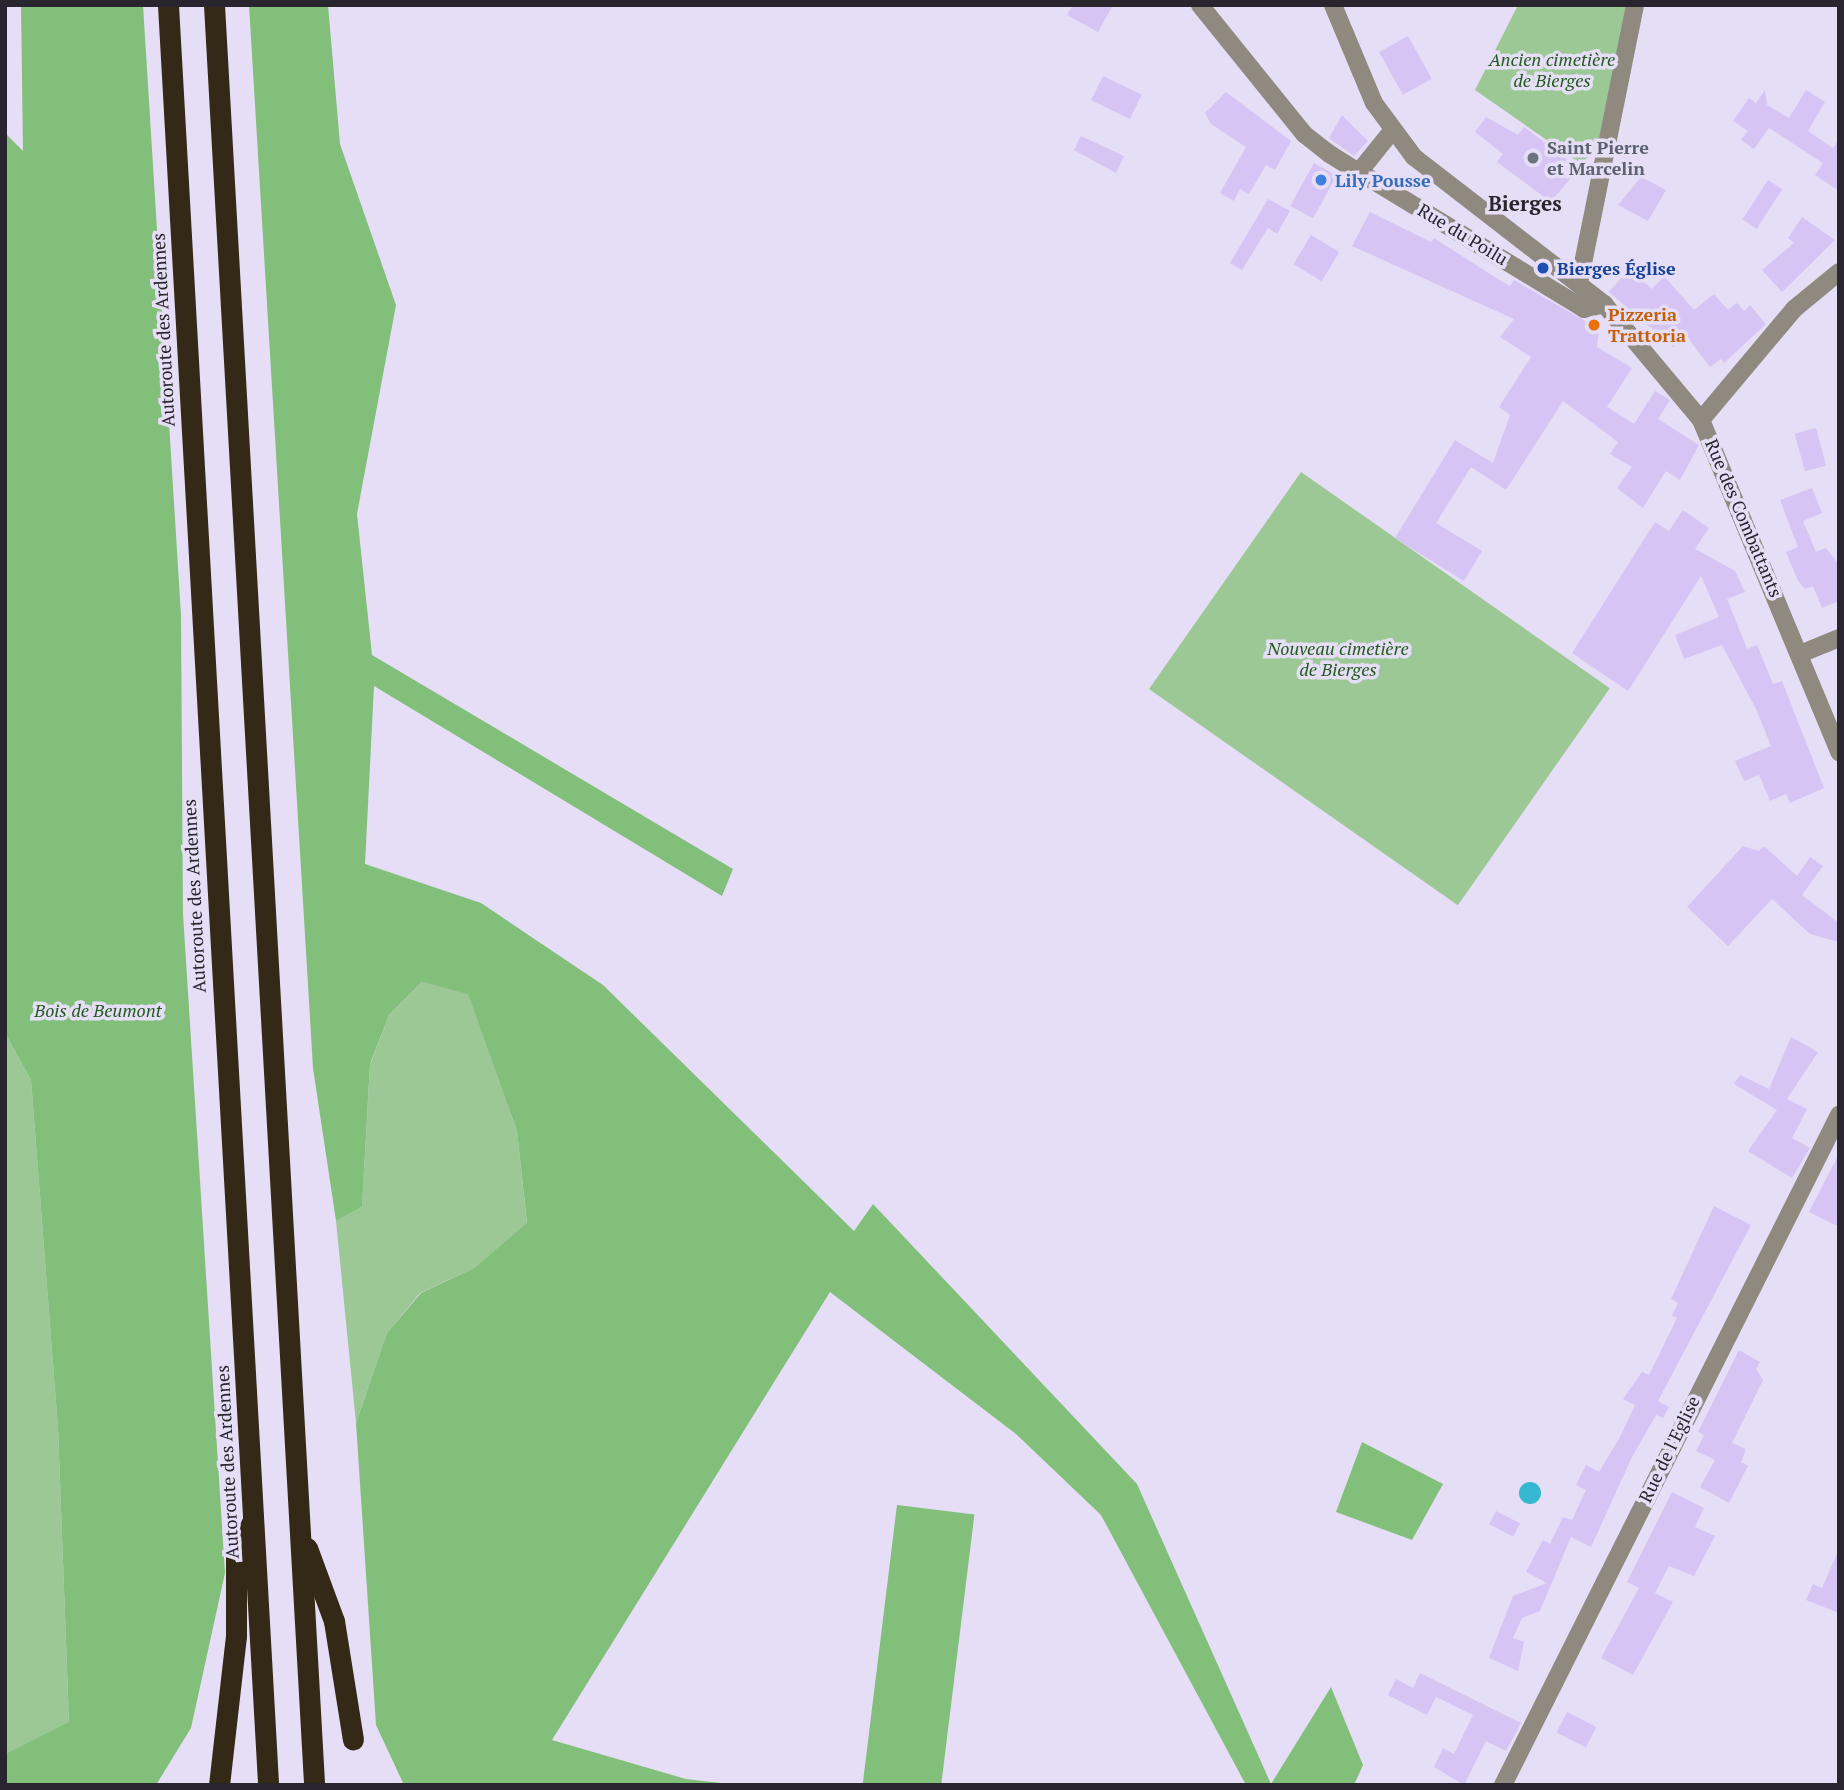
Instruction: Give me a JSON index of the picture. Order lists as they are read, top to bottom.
{
  "streets": {
    "highway": ["Autoroute des Ardennes"],
    "street": ["Rue du Poilu", "Rue des Combattants", "Rue de l'Eglise"]
  },
  "crossings": [
    ["Rue du Poilu", "Rue des Combattants"]
  ],
  "districts": ["Bierges"],
  "parks": ["Ancien cimetière de Bierges", "Nouveau cimetière de Bierges", "Bois de Beumont"],
  "places": [
    "Saint Pierre et Marcelin",
    "Lily Pousse",
    "Bierges Église",
    "Pizzeria Trattoria"
  ]
}
